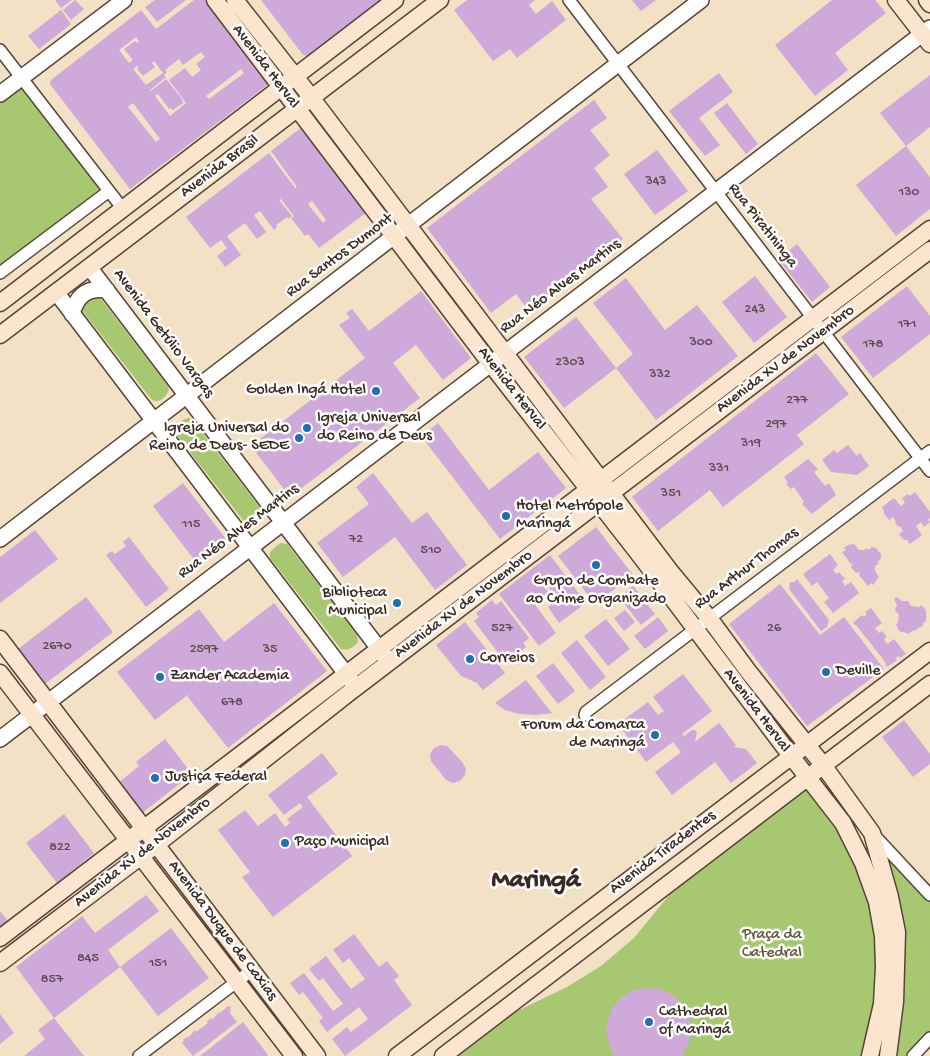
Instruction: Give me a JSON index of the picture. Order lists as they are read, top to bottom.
{
  "streets": {
    "main road": [
      "Avenida Herval",
      "Avenida Brasil",
      "Avenida XV de Novembro",
      "Avenida Tiradentes",
      "Avenida Duque de Caxias"
    ],
    "street": [
      "Rua Piratininga",
      "Rua Santos Dumont",
      "Rua Néo Alves Martins",
      "Avenida Getúlio Vargas",
      "Rua Arthur Thomas"
    ]
  },
  "crossings": [
    ["Avenida Herval", "Avenida Brasil"],
    ["Avenida Herval", "Rua Santos Dumont"],
    ["Avenida Herval", "Rua Néo Alves Martins"],
    ["Avenida Herval", "Avenida XV de Novembro"],
    ["Avenida Herval", "Rua Arthur Thomas"],
    ["Avenida Herval", "Avenida Tiradentes"],
    ["Avenida Brasil", "Avenida Getúlio Vargas"],
    ["Rua Piratininga", "Rua Santos Dumont"],
    ["Rua Piratininga", "Rua Néo Alves Martins"],
    ["Rua Piratininga", "Avenida XV de Novembro"],
    ["Rua Piratininga", "Rua Arthur Thomas"],
    ["Rua Santos Dumont", "Avenida Getúlio Vargas"],
    ["Rua Néo Alves Martins", "Avenida Getúlio Vargas"],
    ["Rua Néo Alves Martins", "Avenida Duque de Caxias"],
    ["Avenida Getúlio Vargas", "Avenida XV de Novembro"],
    ["Avenida XV de Novembro", "Avenida Duque de Caxias"]
  ],
  "districts": ["Maringá"],
  "parks": ["Praça da Catedral"],
  "places": [
    "Golden Ingá Hotel",
    "Igreja Universal do Reino de Deus",
    "Igreja Universal do Reino de Deus- SEDE",
    "Hotel Metrópole Maringá",
    "Grupo de Combate ao Crime Organizado",
    "Biblioteca Municipal",
    "Correios",
    "Deville",
    "Zander Academia",
    "Forum da Comarca de Maringá",
    "Justiça Federal",
    "Paço Municipal",
    "Cathedral of Maringá"
  ],
  "house_numbers": [
    "343",
    "130",
    "243",
    "171",
    "300",
    "178",
    "2303",
    "332",
    "277",
    "297",
    "319",
    "331",
    "351",
    "115",
    "72",
    "510",
    "527",
    "26",
    "2670",
    "2597",
    "35",
    "678",
    "822",
    "845",
    "151",
    "857"
  ]
}
